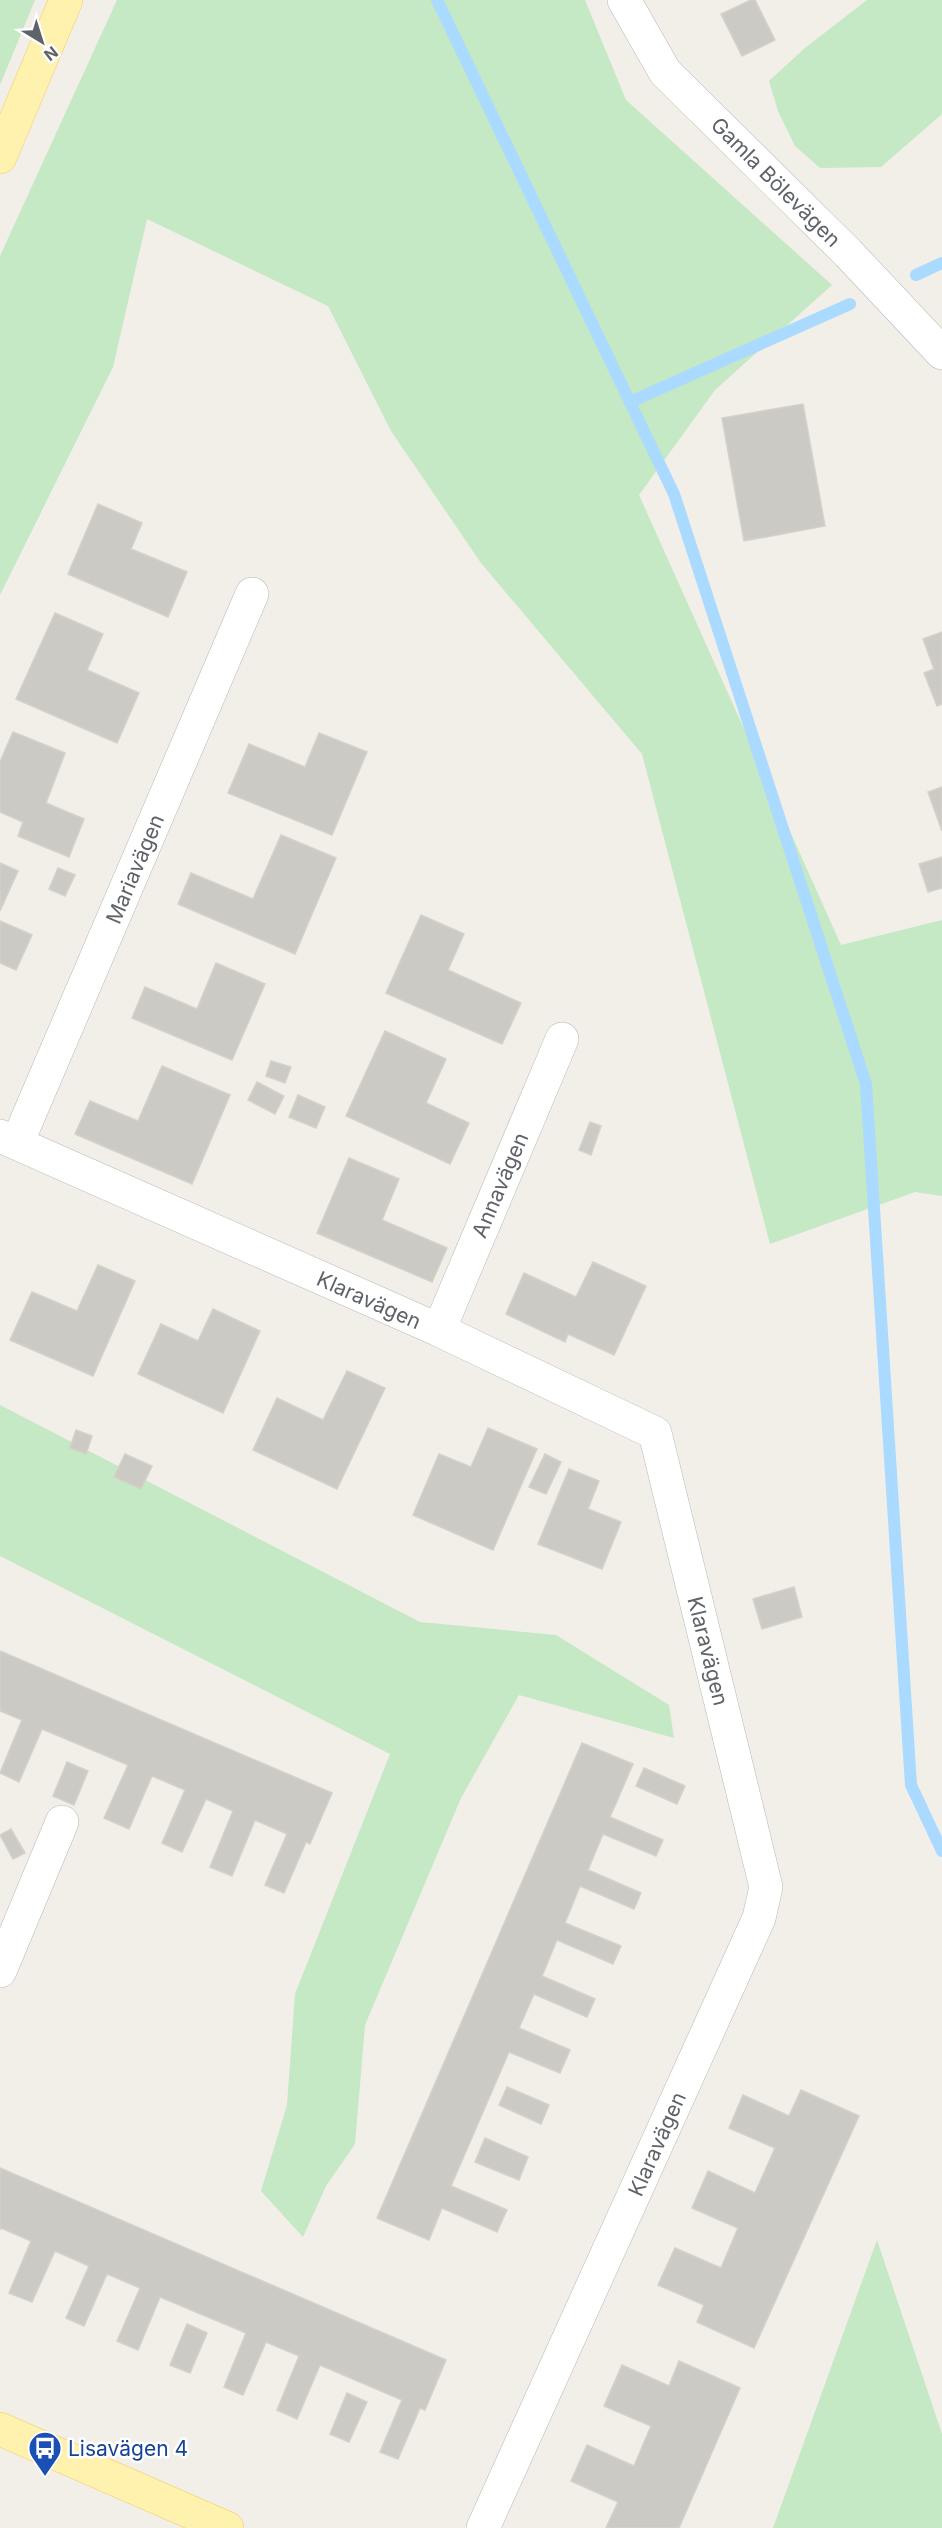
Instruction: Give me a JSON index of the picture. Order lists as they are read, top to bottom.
{
  "streets": {
    "street": [
      "Gamla Bölevägen",
      "Mariavägen",
      "Annavägen",
      "Klaravägen"
    ]
  },
  "crossings": [
    ["Mariavägen", "Klaravägen"],
    ["Annavägen", "Klaravägen"]
  ],
  "places": {
    "bus stop": ["Lisavägen 4"]
  },
  "north": "bottom right"
}
